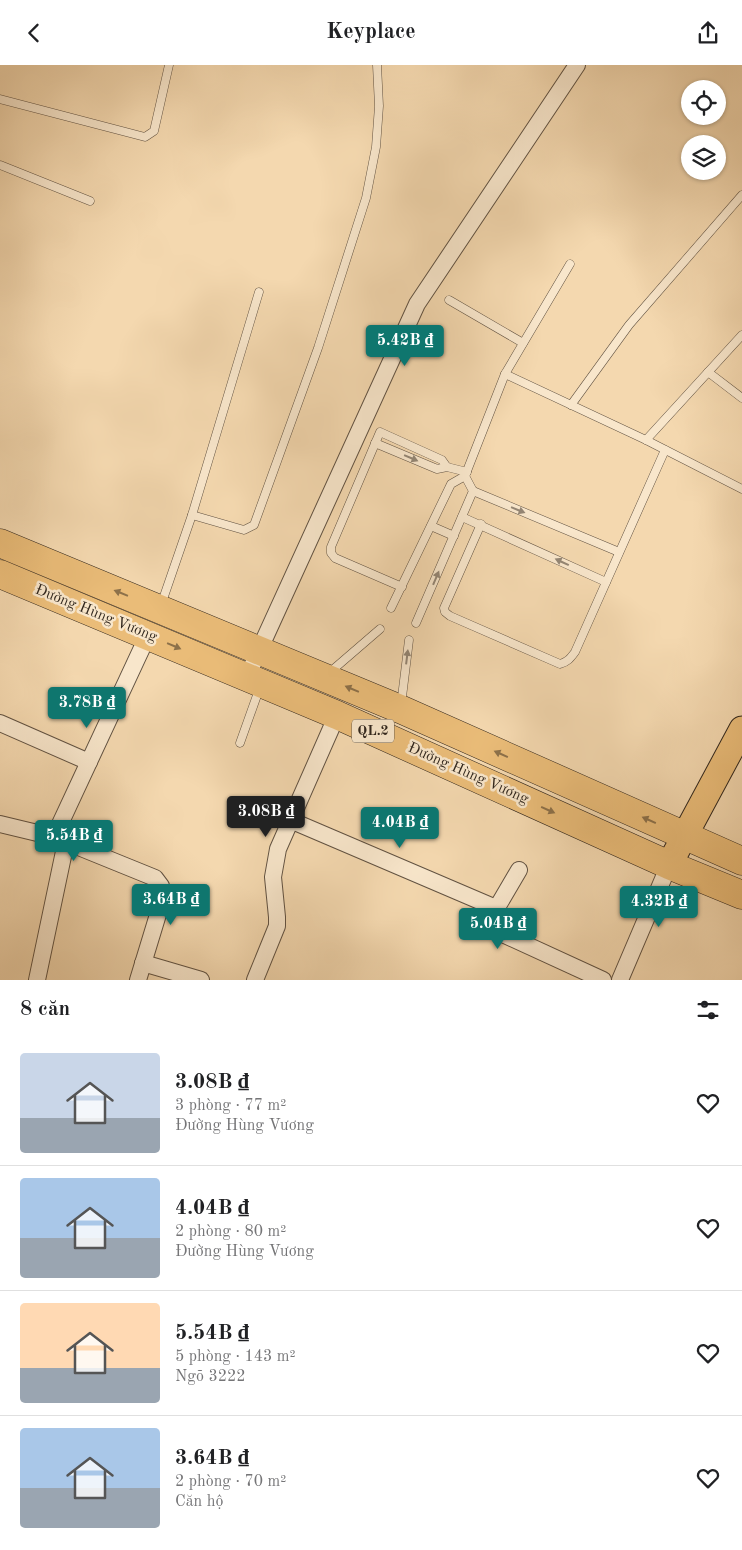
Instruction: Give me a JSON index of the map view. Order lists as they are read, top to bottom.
{
  "streets": {
    "highway": ["Đường Hùng Vương", "QL.2"]
  },
  "page": {
    "header": "Keyplace",
    "price": [
      "5.42B ₫",
      "3.78B ₫",
      "3.08B ₫",
      "4.04B ₫",
      "5.54B ₫",
      "3.64B ₫",
      "4.32B ₫",
      "5.04B ₫"
    ],
    "heading": "8 căn",
    "list": [
      {
        "name": "3.08B ₫",
        "note": "3 phòng · 77 m² · Đường Hùng Vương"
      },
      {
        "name": "4.04B ₫",
        "note": "2 phòng · 80 m² · Đường Hùng Vương"
      },
      {
        "name": "5.54B ₫",
        "note": "5 phòng · 143 m² · Ngõ 3222"
      },
      {
        "name": "3.64B ₫",
        "note": "2 phòng · 70 m² · Căn hộ"
      }
    ]
  }
}
